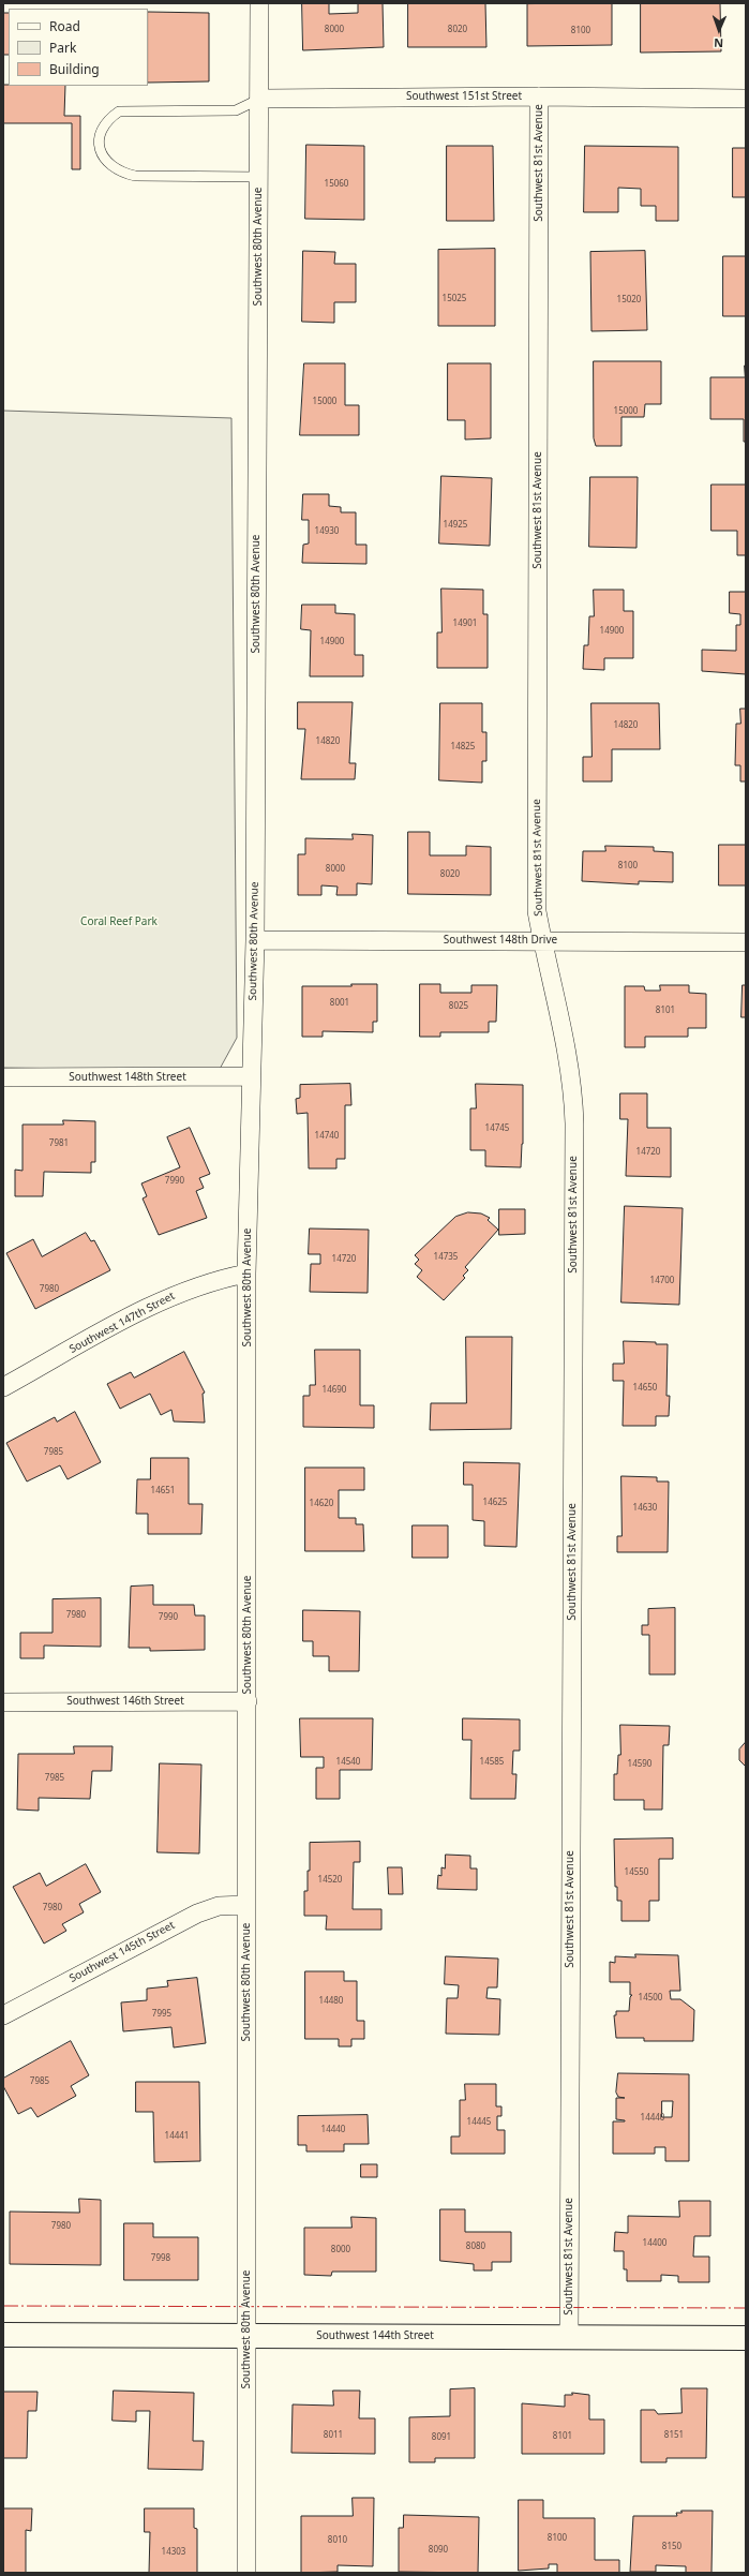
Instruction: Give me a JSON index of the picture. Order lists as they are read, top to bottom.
{
  "streets": {
    "street": [
      "Southwest 151st Street",
      "Southwest 81st Avenue",
      "Southwest 80th Avenue",
      "Southwest 148th Drive",
      "Southwest 148th Street",
      "Southwest 147th Street",
      "Southwest 146th Street",
      "Southwest 145th Street",
      "Southwest 144th Street"
    ]
  },
  "crossings": [
    ["Southwest 151st Street", "Southwest 81st Avenue"],
    ["Southwest 151st Street", "Southwest 80th Avenue"],
    ["Southwest 81st Avenue", "Southwest 148th Drive"],
    ["Southwest 81st Avenue", "Southwest 144th Street"],
    ["Southwest 80th Avenue", "Southwest 148th Drive"],
    ["Southwest 80th Avenue", "Southwest 148th Street"],
    ["Southwest 80th Avenue", "Southwest 147th Street"],
    ["Southwest 80th Avenue", "Southwest 146th Street"],
    ["Southwest 80th Avenue", "Southwest 145th Street"],
    ["Southwest 80th Avenue", "Southwest 144th Street"]
  ],
  "parks": ["Coral Reef Park"],
  "house_numbers": [
    "8000",
    "8020",
    "8100",
    "15060",
    "15025",
    "15020",
    "15000",
    "15000",
    "14925",
    "14930",
    "14901",
    "14900",
    "14900",
    "14820",
    "14820",
    "14825",
    "8100",
    "8000",
    "8020",
    "8001",
    "8025",
    "8101",
    "14745",
    "14740",
    "7981",
    "14720",
    "7990",
    "14735",
    "14720",
    "14700",
    "7980",
    "14650",
    "14690",
    "7985",
    "14651",
    "14625",
    "14620",
    "14630",
    "7980",
    "7990",
    "14540",
    "14585",
    "14590",
    "7985",
    "14550",
    "14520",
    "7980",
    "14500",
    "14480",
    "7995",
    "7985",
    "14440",
    "14445",
    "14440",
    "14441",
    "7980",
    "14400",
    "8080",
    "8000",
    "7998",
    "8011",
    "8151",
    "8101",
    "8091",
    "8100",
    "8010",
    "8150",
    "8090",
    "14303"
  ],
  "legend": ["Road", "Park", "Building"],
  "north": "bottom"
}
